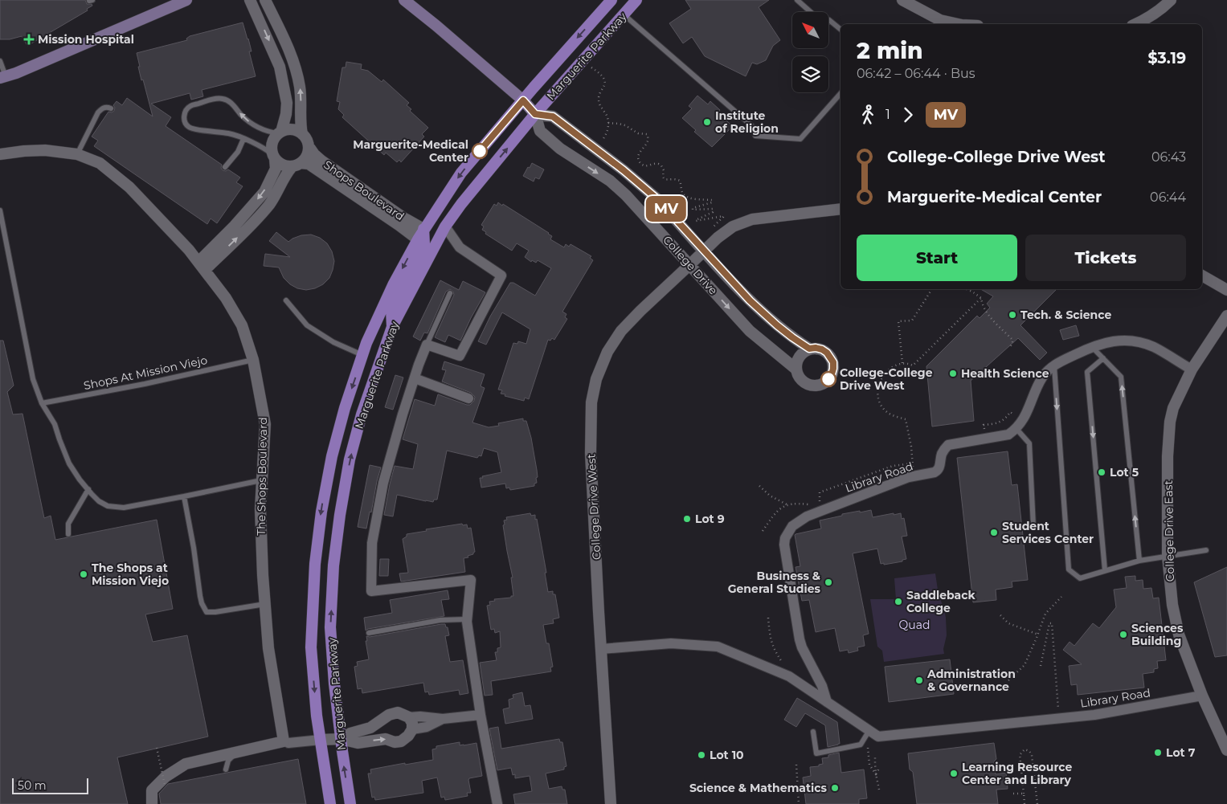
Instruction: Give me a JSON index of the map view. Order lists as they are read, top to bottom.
{
  "streets": {
    "main road": ["Marguerite Parkway", "College Drive"],
    "street": [
      "Shops Boulevard",
      "The Shops Boulevard",
      "Library Road",
      "College Drive West",
      "College Drive East"
    ],
    "lane": ["Shops At Mission Viejo"]
  },
  "crossings": [
    ["Marguerite Parkway", "Shops Boulevard"],
    ["Marguerite Parkway", "College Drive"],
    ["College Drive", "College Drive West"],
    ["Shops At Mission Viejo", "The Shops Boulevard"],
    ["Library Road", "College Drive West"],
    ["Library Road", "College Drive East"]
  ],
  "one_way": ["College Drive"],
  "parks": ["Quad"],
  "places": {
    "health": ["Mission Hospital"],
    "other": [
      "Institute of Religion",
      "Marguerite-Medical Center",
      "Tech. & Science",
      "Health Science",
      "College-College Drive West",
      "Lot 5",
      "Lot 9",
      "Student Services Center",
      "The Shops at Mission Viejo",
      "Business & General Studies",
      "Saddleback College",
      "Sciences Building",
      "Administration & Governance",
      "Lot 7",
      "Lot 10",
      "Learning Resource Center and Library",
      "Science & Mathematics"
    ]
  },
  "lines": ["bus line MV"],
  "scale_bar": "50 m",
  "north": "top left",
  "page": {
    "on_map": "MV",
    "heading": ["2 min", "06:42 – 06:44 · Bus", "$3.19"],
    "legs": ["1", "MV"],
    "list": [
      {
        "name": "College-College Drive West",
        "value": "06:43"
      },
      {
        "name": "Marguerite-Medical Center",
        "value": "06:44"
      }
    ],
    "buttons": ["Start", "Tickets"],
    "scale": "50 m"
  }
}
